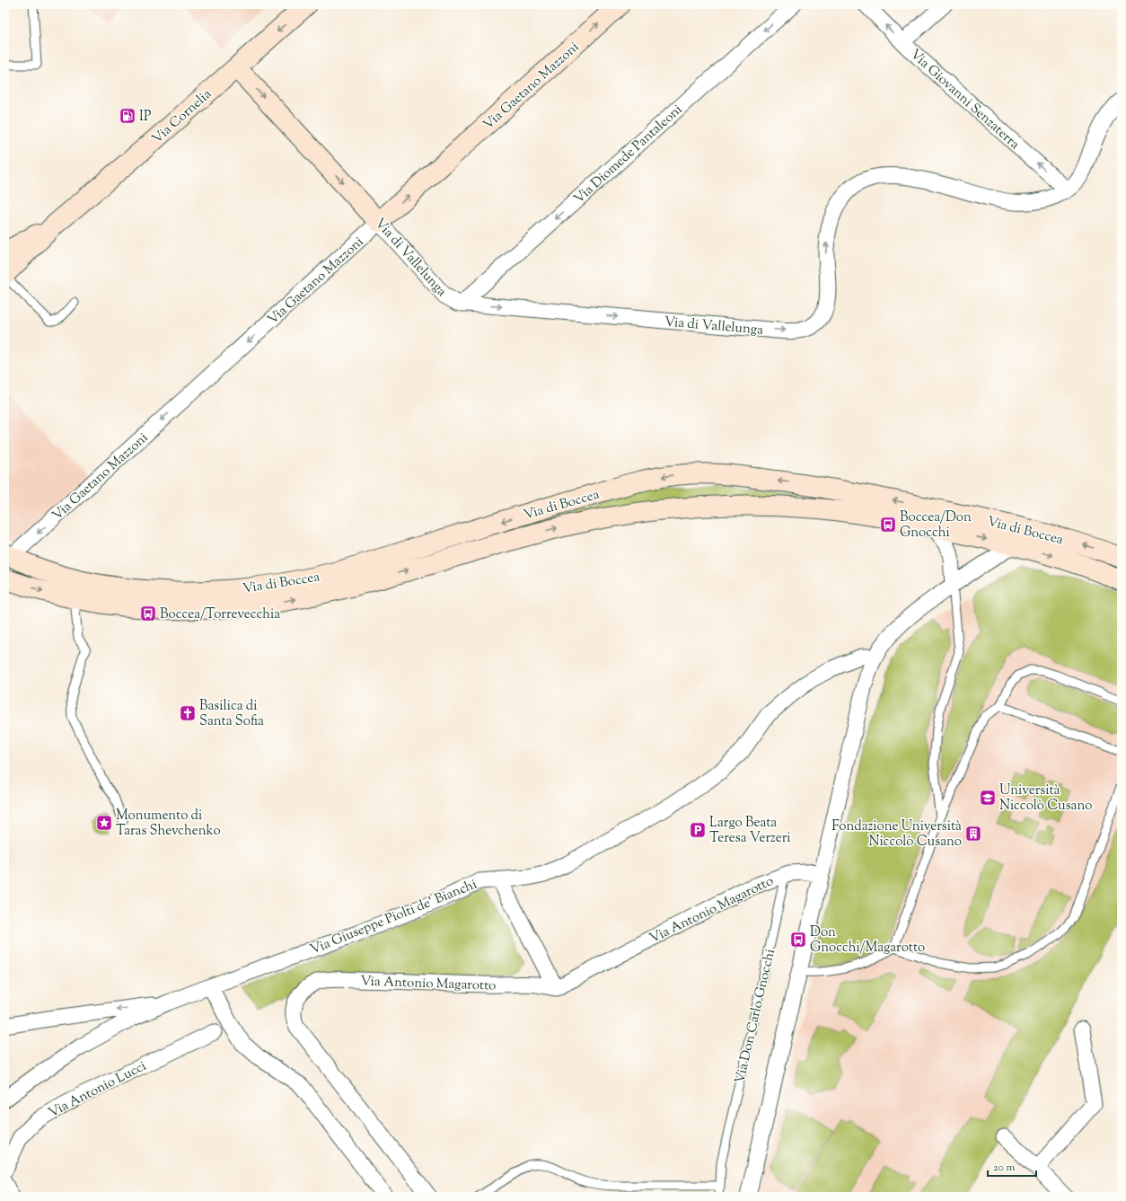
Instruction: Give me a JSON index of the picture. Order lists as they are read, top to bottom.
{
  "streets": {
    "main road": [
      "Via Gaetano Mazzoni",
      "Via Cornelia",
      "Via di Vallelunga",
      "Via di Boccea"
    ],
    "street": [
      "Via Giovanni Senzaterra",
      "Via Diomede Pantaleoni",
      "Via Antonio Magarotto",
      "Via Giuseppe Piolti de' Bianchi",
      "Via Antonio Lucci"
    ],
    "lane": ["Via Don Carlo Gnocchi"]
  },
  "crossings": [
    ["Via Gaetano Mazzoni", "Via di Vallelunga"],
    ["Via Gaetano Mazzoni", "Via di Boccea"],
    ["Via Giovanni Senzaterra", "Via di Vallelunga"],
    ["Via Cornelia", "Via di Vallelunga"],
    ["Via Diomede Pantaleoni", "Via di Vallelunga"],
    ["Via Antonio Magarotto", "Via Don Carlo Gnocchi"]
  ],
  "one_way": ["Via Giovanni Senzaterra", "Via Diomede Pantaleoni"],
  "places": {
    "fuel station": ["IP"],
    "bus stop": ["Boccea/Don Gnocchi", "Boccea/Torrevecchia", "Don Gnocchi/Magarotto"],
    "church": ["Basilica di Santa Sofia"],
    "school or university": ["Università Niccolò Cusano"],
    "place": ["Monumento di Taras Shevchenko"],
    "parking": ["Largo Beata Teresa Verzeri"],
    "building": ["Fondazione Università Niccolò Cusano"]
  },
  "scale_bar": "20 m"
}
